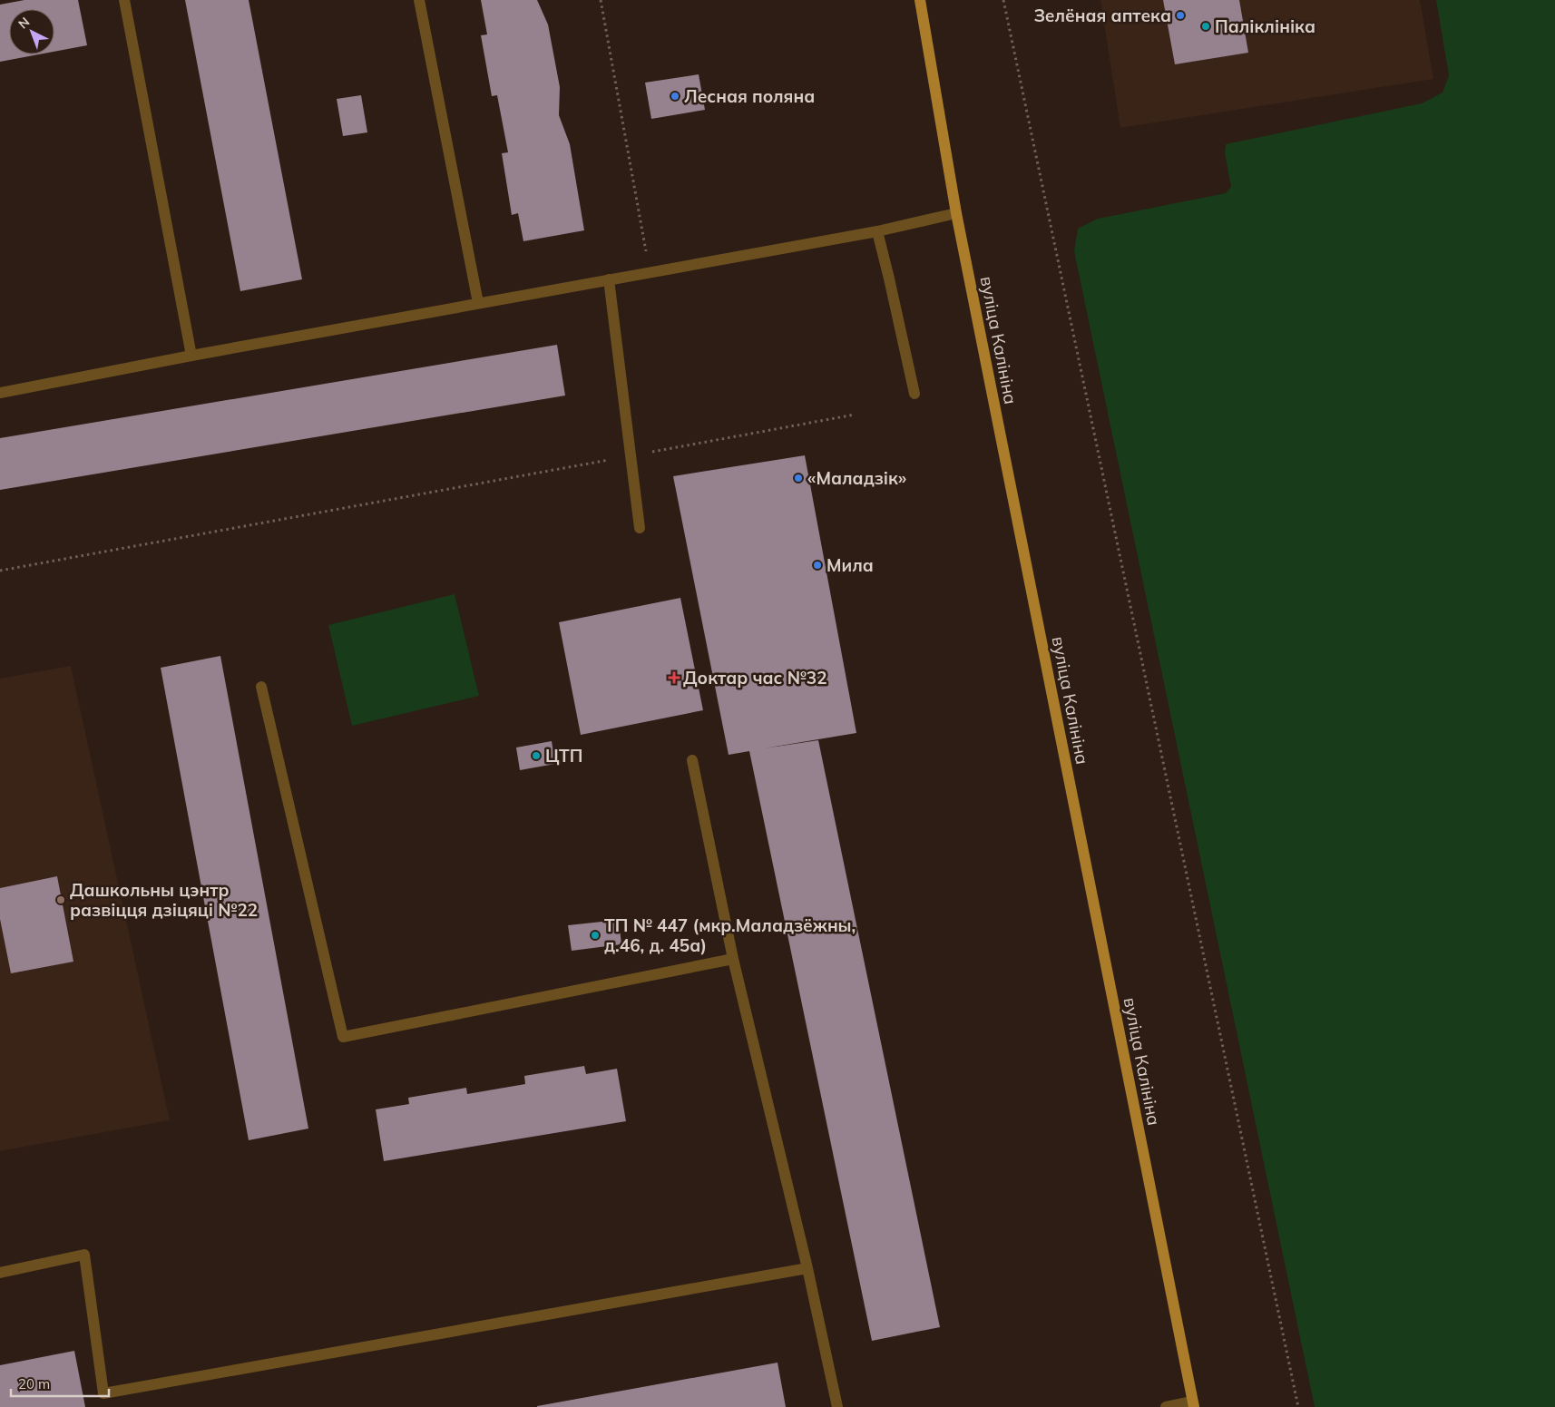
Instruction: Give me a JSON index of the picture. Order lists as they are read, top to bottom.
{
  "streets": {
    "main road": ["вуліца Калініна"]
  },
  "places": {
    "other": [
      "Зелёная аптека",
      "Паліклініка",
      "Лесная поляна",
      "«Маладзік»",
      "Мила",
      "ЦТП",
      "Дашкольны цэнтр развіцця дзіцяці №22",
      "ТП № 447 (мкр.Маладзёжны, д.46, д. 45а)"
    ],
    "health": ["Доктар час №32"]
  },
  "scale_bar": "20 m",
  "north": "top left"
}
